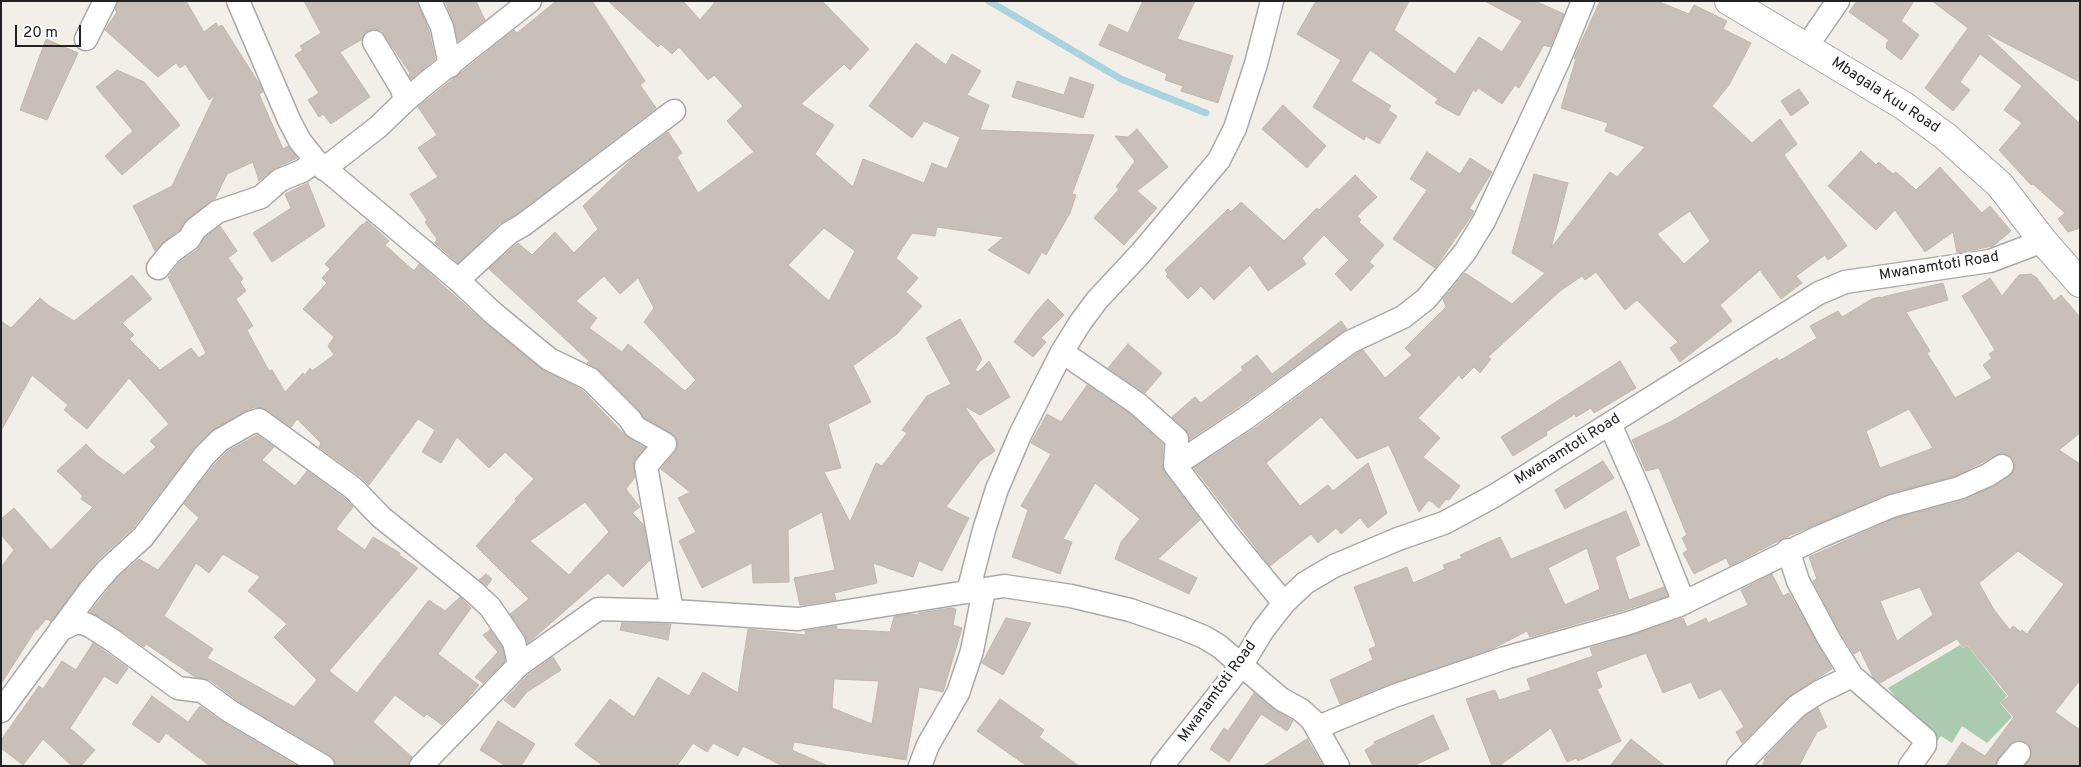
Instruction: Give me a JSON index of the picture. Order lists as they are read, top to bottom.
{
  "streets": {
    "street": ["Mbagala Kuu Road", "Mwanamtoti Road"]
  },
  "crossings": [
    ["Mbagala Kuu Road", "Mwanamtoti Road"]
  ],
  "scale_bar": "20 m"
}
